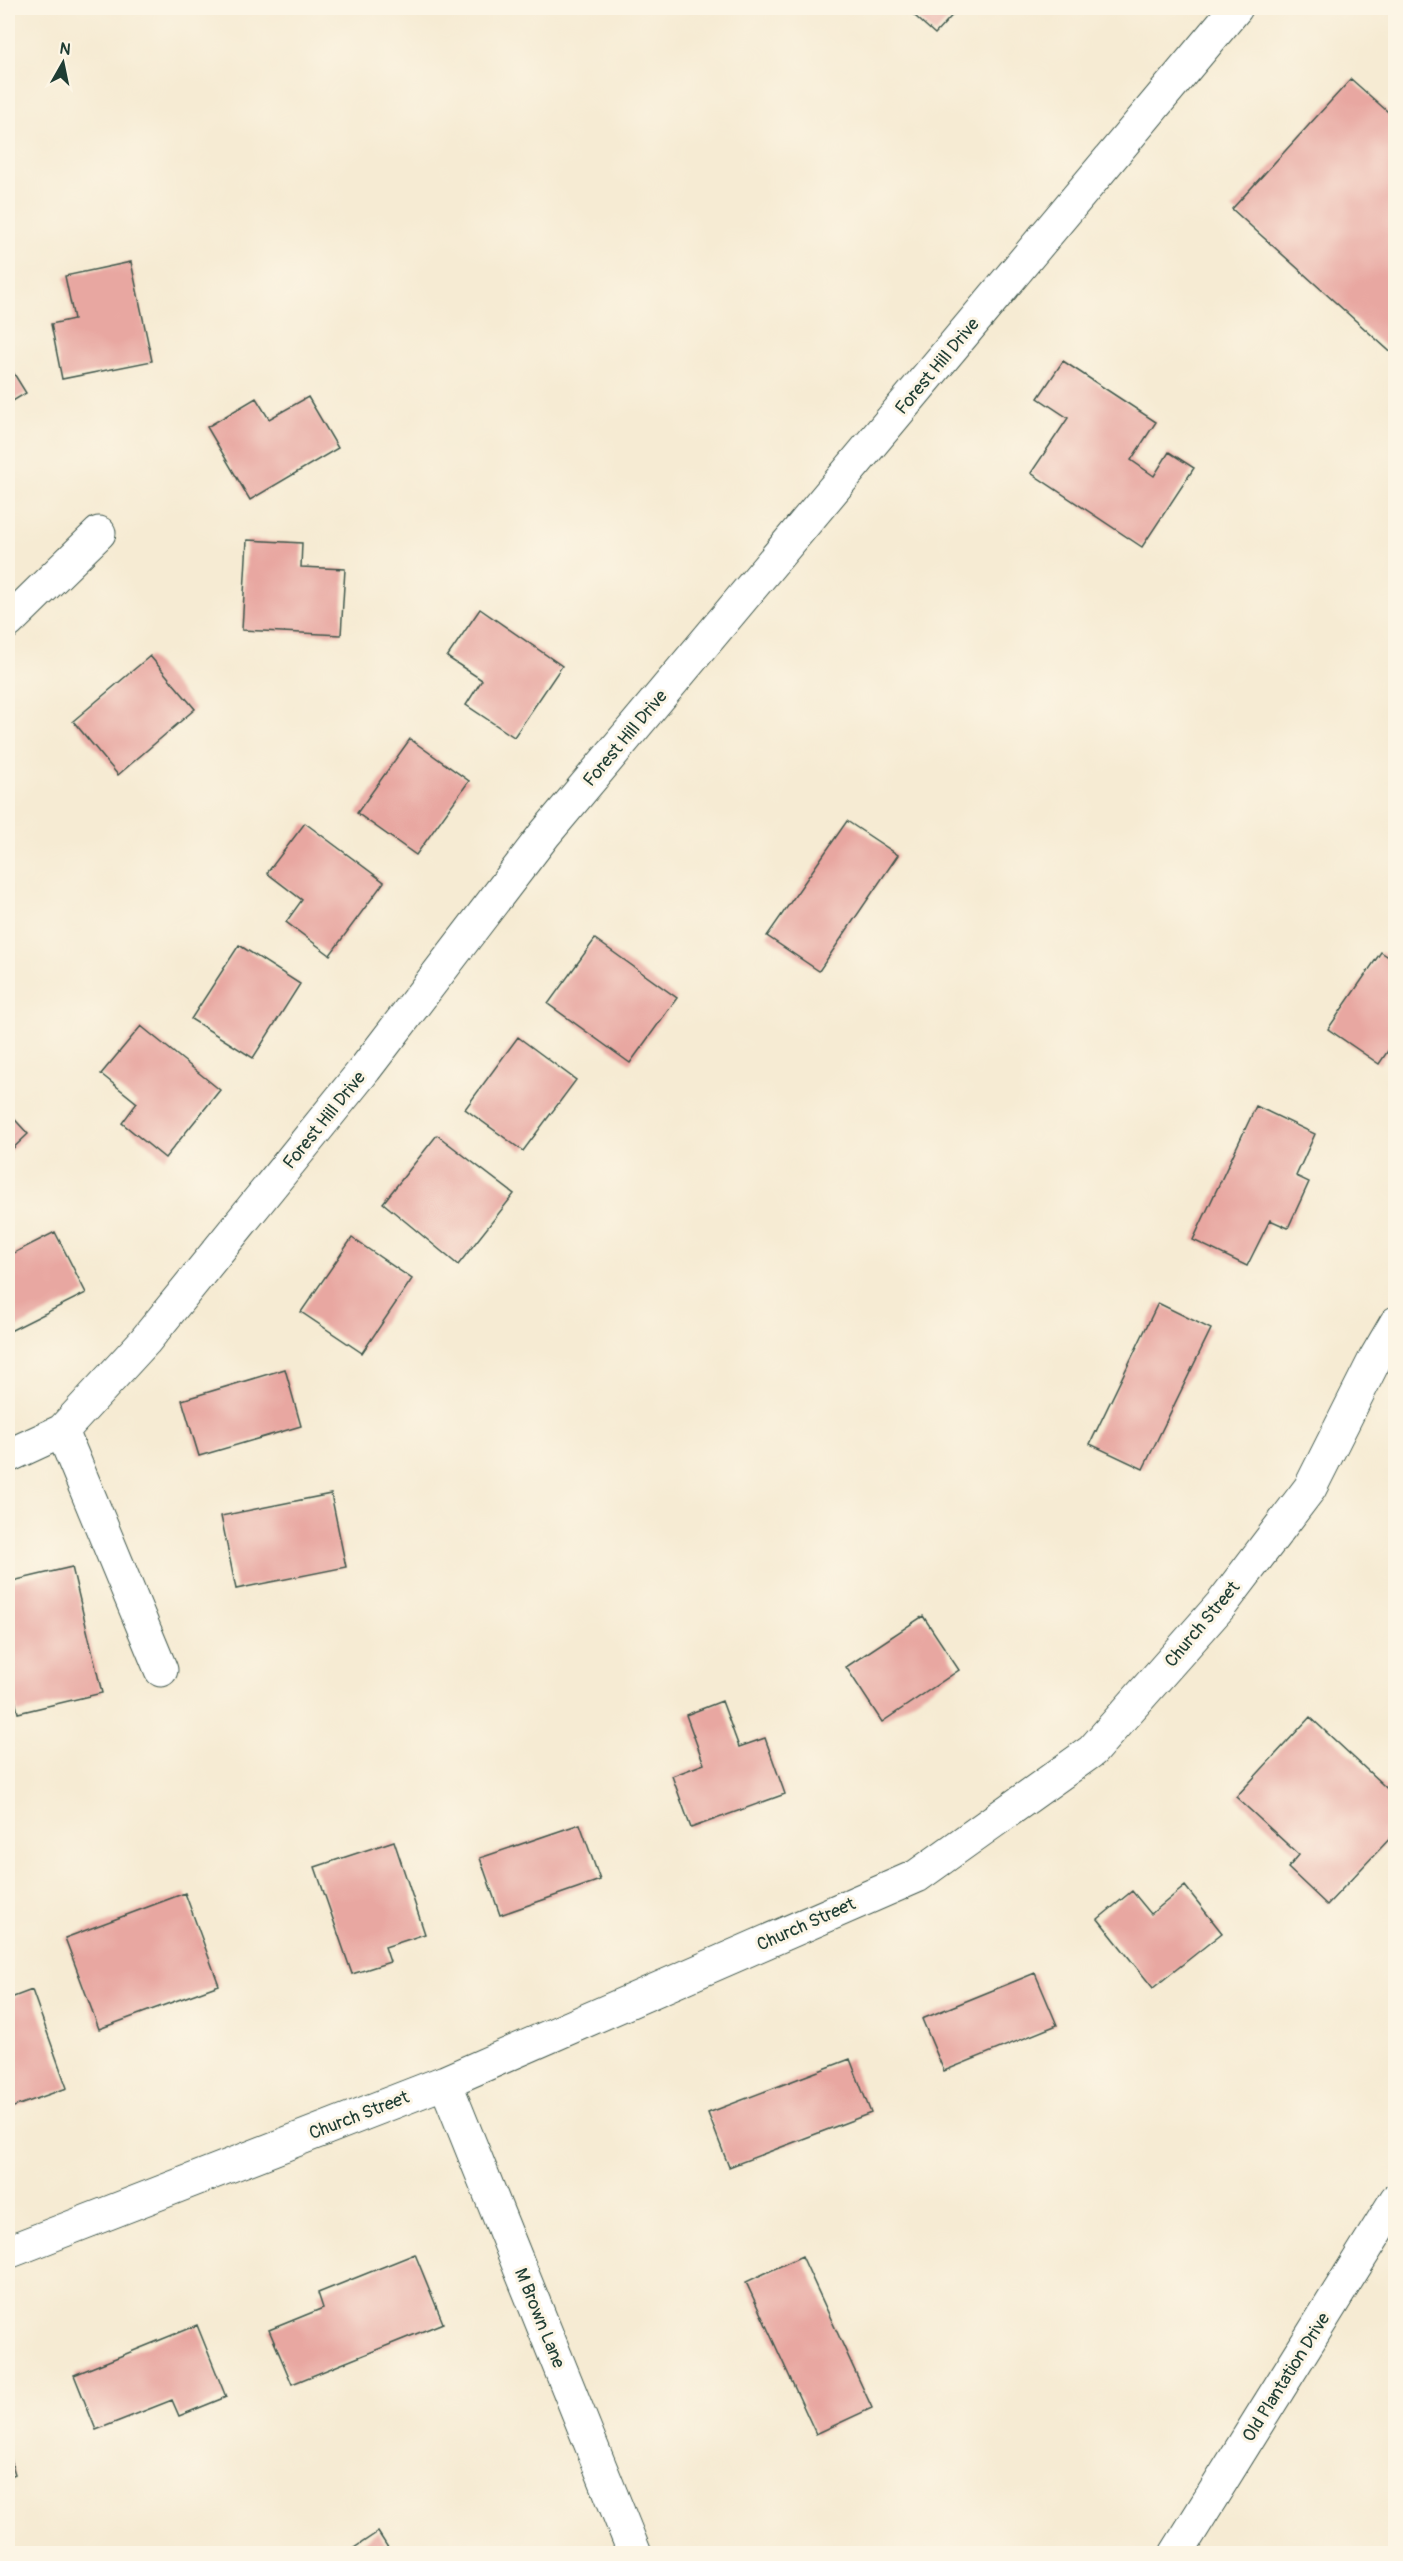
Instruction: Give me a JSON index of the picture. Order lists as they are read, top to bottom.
{
  "streets": {
    "street": [
      "Forest Hill Drive",
      "Church Street",
      "M Brown Lane",
      "Old Plantation Drive"
    ]
  },
  "crossings": [
    ["Church Street", "M Brown Lane"]
  ],
  "north": "top"
}
